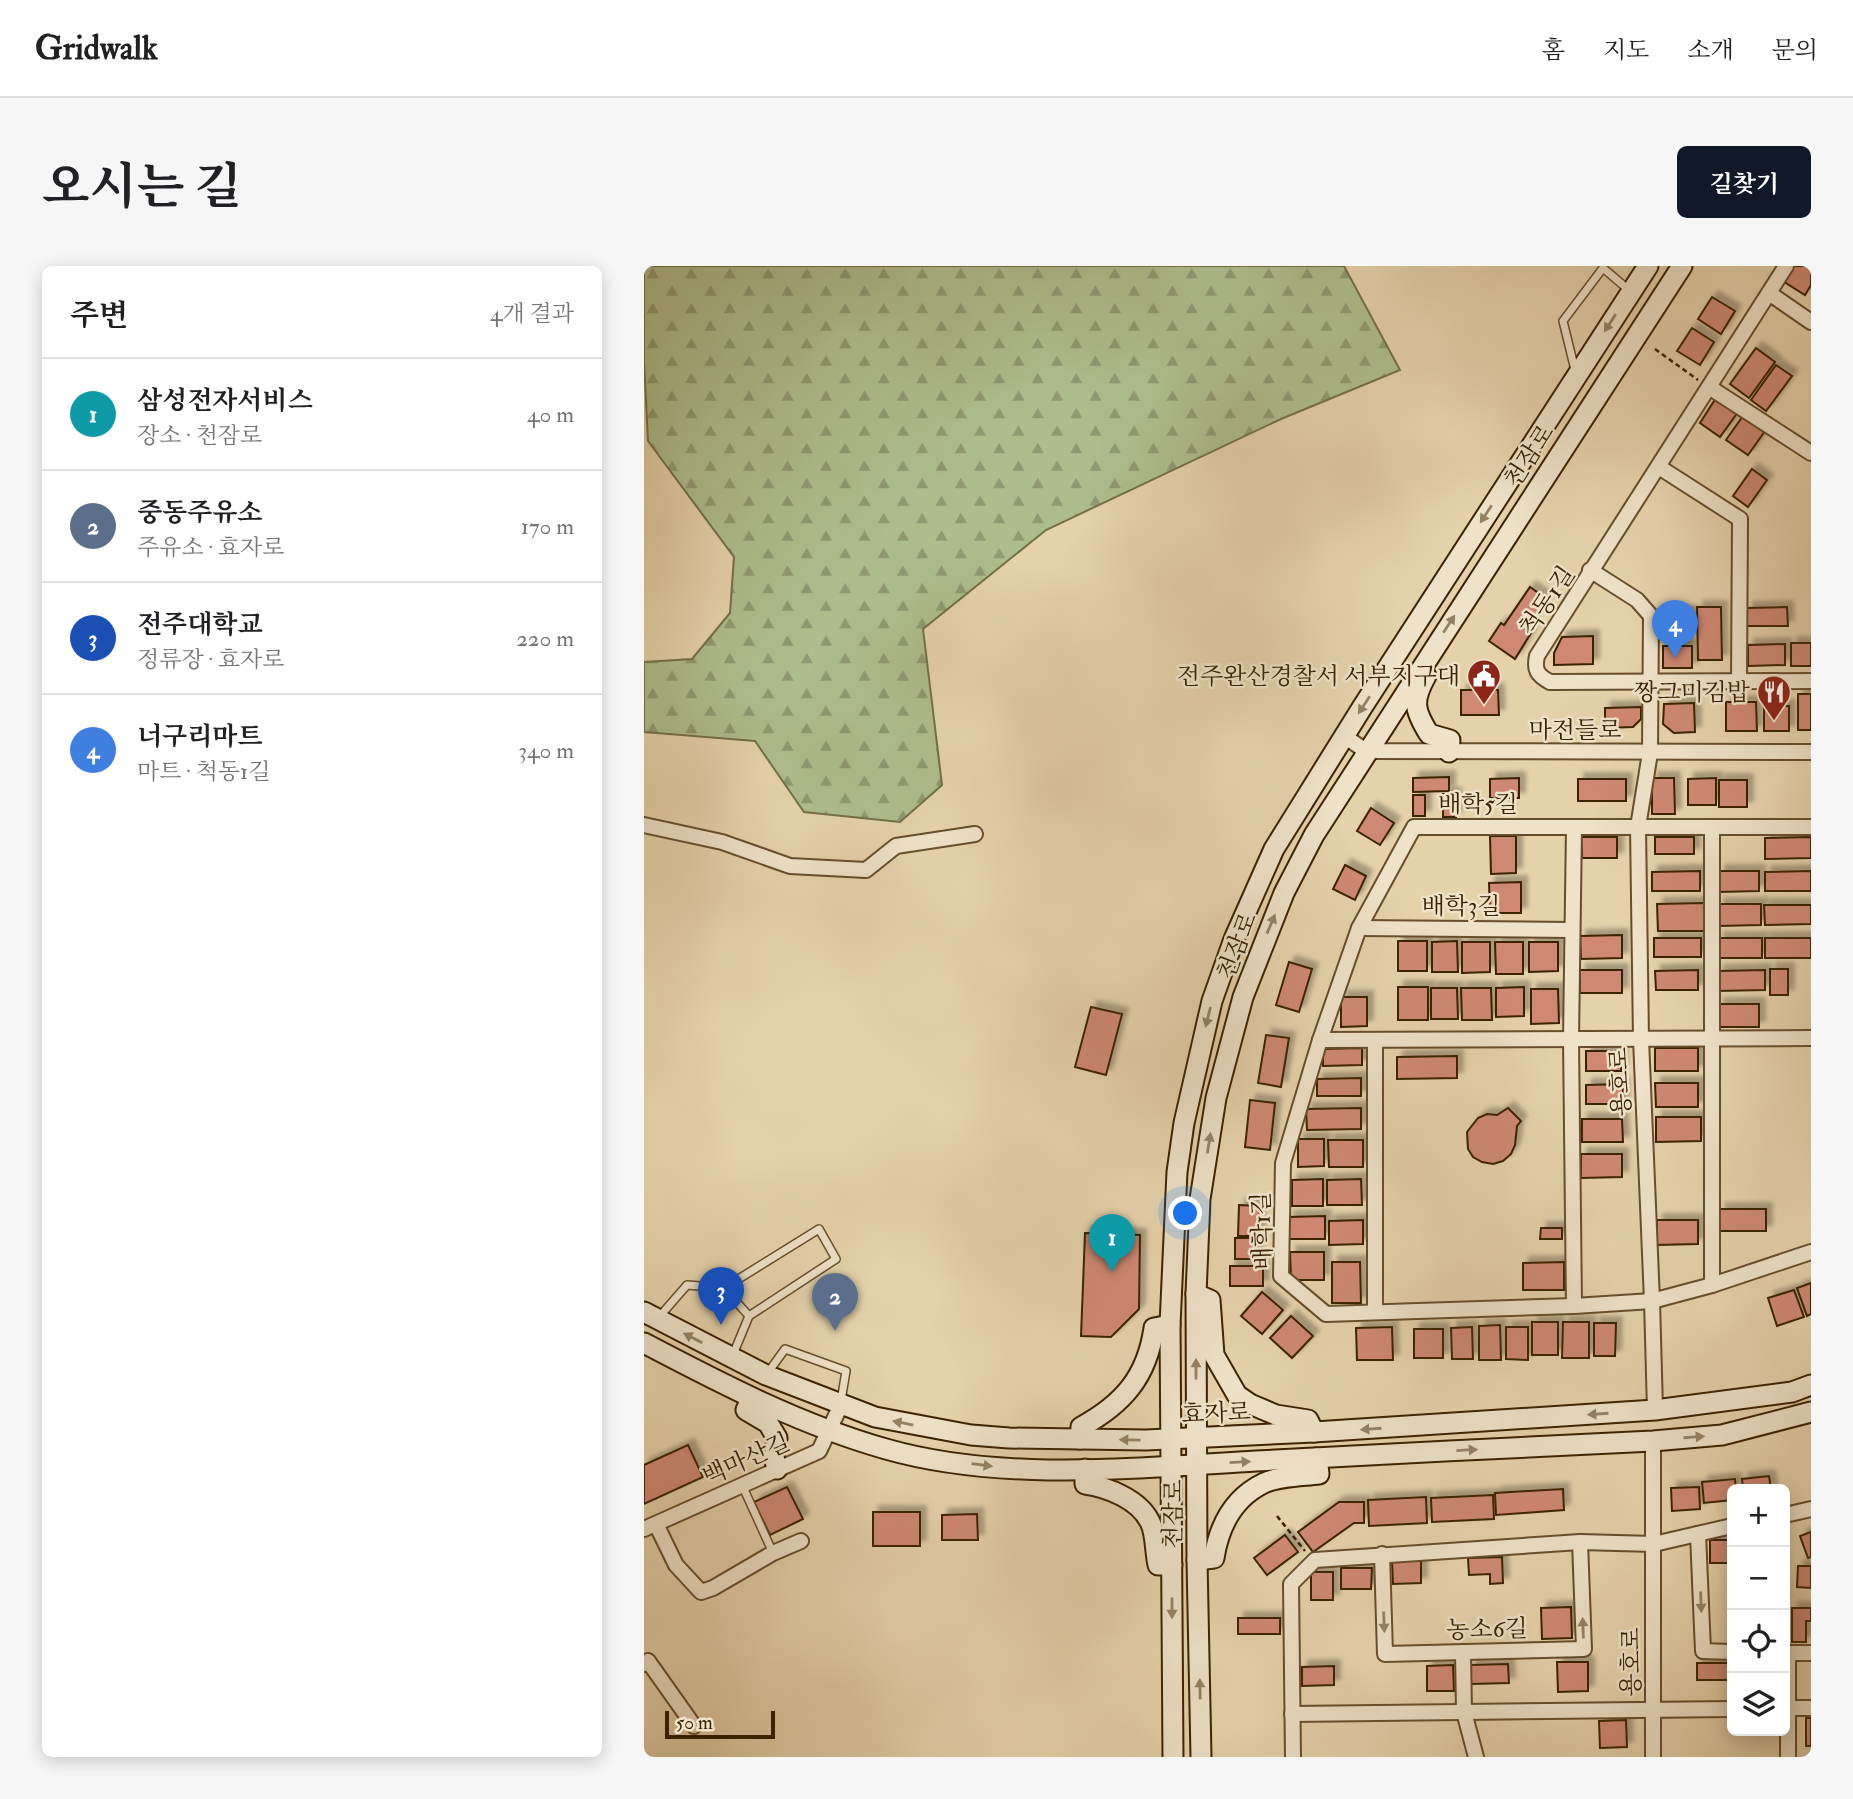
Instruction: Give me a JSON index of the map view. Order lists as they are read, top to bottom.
{
  "streets": {
    "street": [
      "천잠로",
      "척동1길",
      "마전들로",
      "배학5길",
      "배학3길",
      "용호로",
      "배학1길",
      "효자로",
      "백마산길",
      "농소6길"
    ]
  },
  "crossings": [
    ["천잠로", "마전들로"],
    ["천잠로", "효자로"],
    ["척동1길", "용호로"],
    ["마전들로", "용호로"],
    ["배학5길", "배학3길"],
    ["배학5길", "용호로"],
    ["용호로", "배학1길"],
    ["용호로", "효자로"],
    ["효자로", "백마산길"]
  ],
  "places": {
    "public building": ["전주완산경찰서 서부지구대"],
    "restaurant": ["짱그미김밥"]
  },
  "scale_bar": "50 m",
  "page": {
    "header": "Gridwalk",
    "nav": [
      "홈",
      "지도",
      "소개",
      "문의"
    ],
    "buttons": "길찾기",
    "title": "오시는 길",
    "heading": ["주변", "4개 결과"],
    "list": [
      {
        "mark": "1",
        "name": "삼성전자서비스",
        "note": "장소 · 천잠로",
        "value": "40 m"
      },
      {
        "mark": "2",
        "name": "중동주유소",
        "note": "주유소 · 효자로",
        "value": "170 m"
      },
      {
        "mark": "3",
        "name": "전주대학교",
        "note": "정류장 · 효자로",
        "value": "220 m"
      },
      {
        "mark": "4",
        "name": "너구리마트",
        "note": "마트 · 척동1길",
        "value": "340 m"
      }
    ],
    "pins": [
      "4",
      "1",
      "3",
      "2"
    ],
    "map_buttons": ["+", "−"],
    "scale": "50 m"
  }
}
